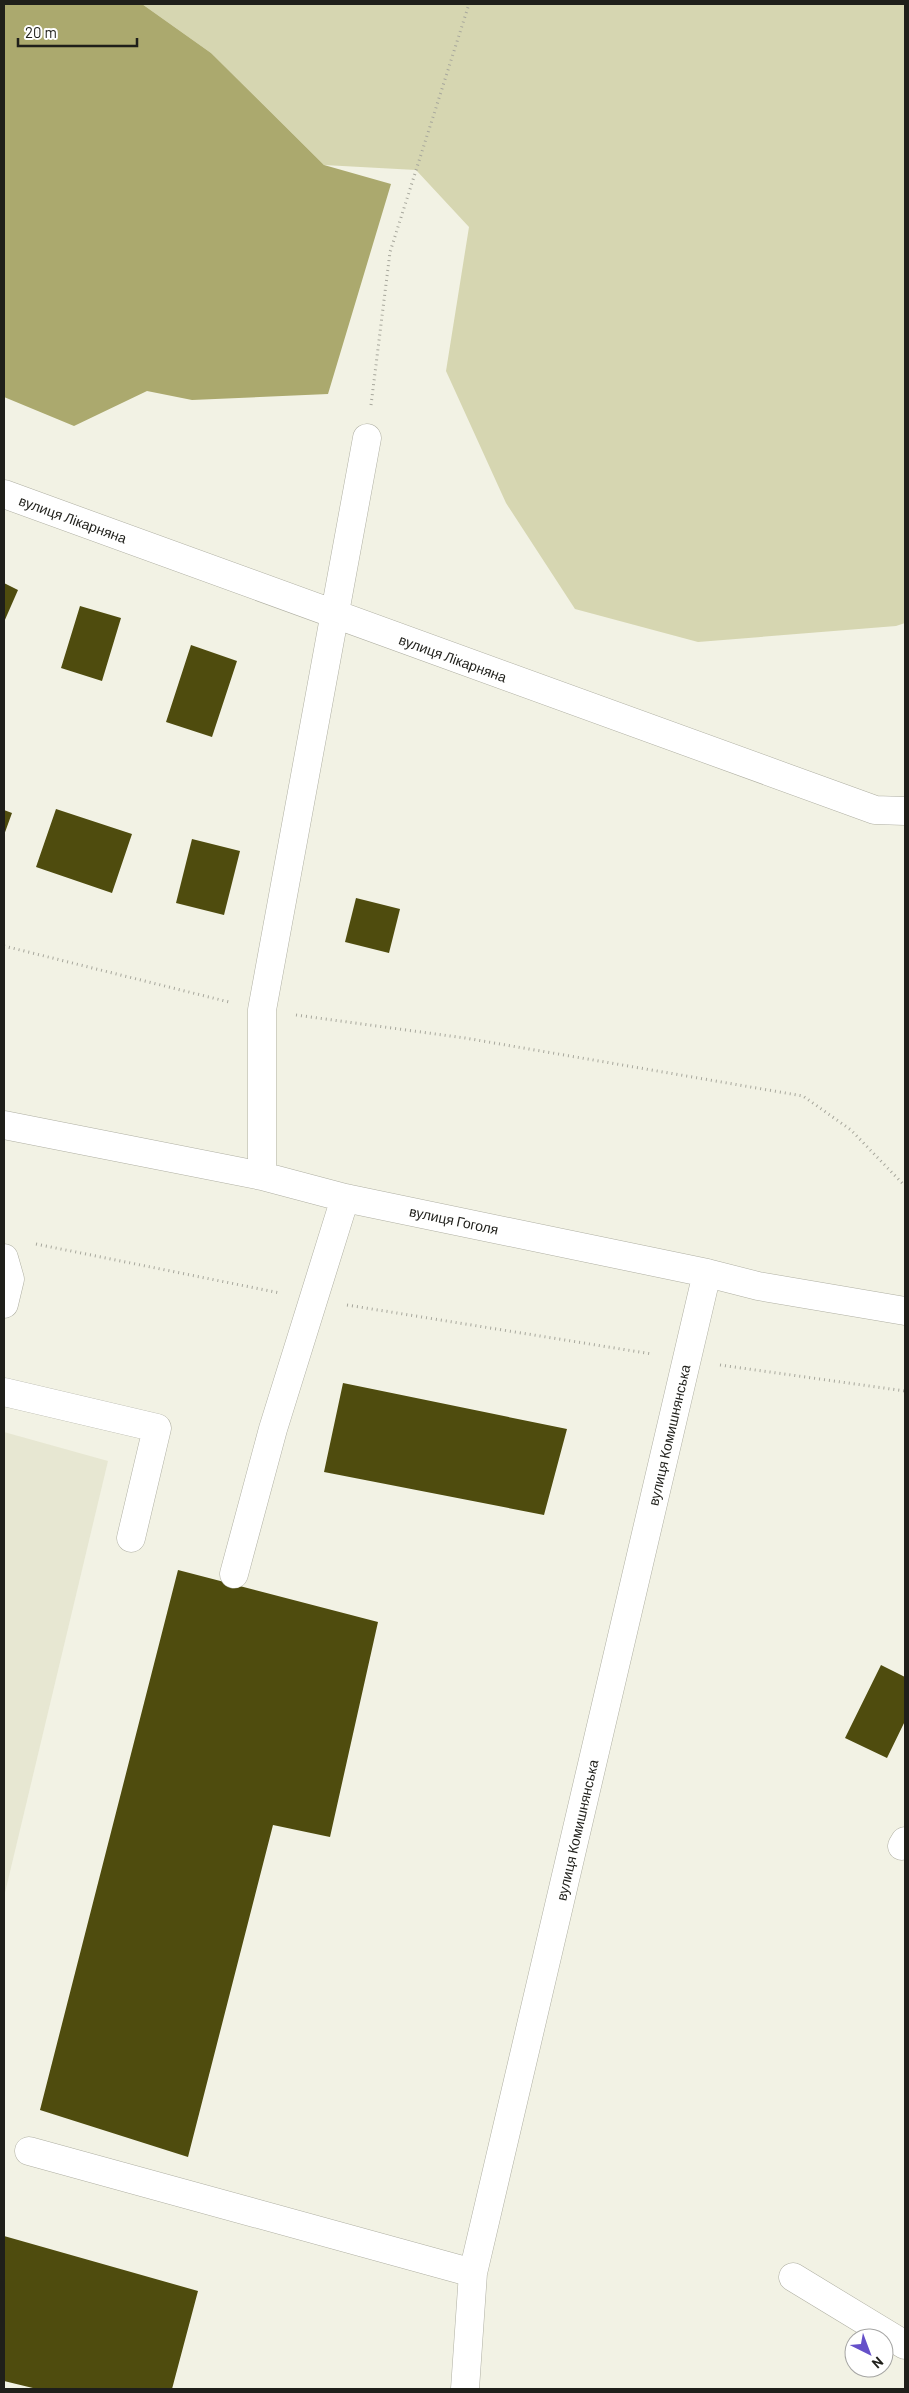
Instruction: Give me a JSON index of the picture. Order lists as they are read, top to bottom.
{
  "streets": {
    "street": ["вулиця Лікарняна", "вулиця Гоголя", "вулиця Комишнянська"]
  },
  "crossings": [
    ["вулиця Гоголя", "вулиця Комишнянська"]
  ],
  "scale_bar": "20 m",
  "north": "bottom right"
}
